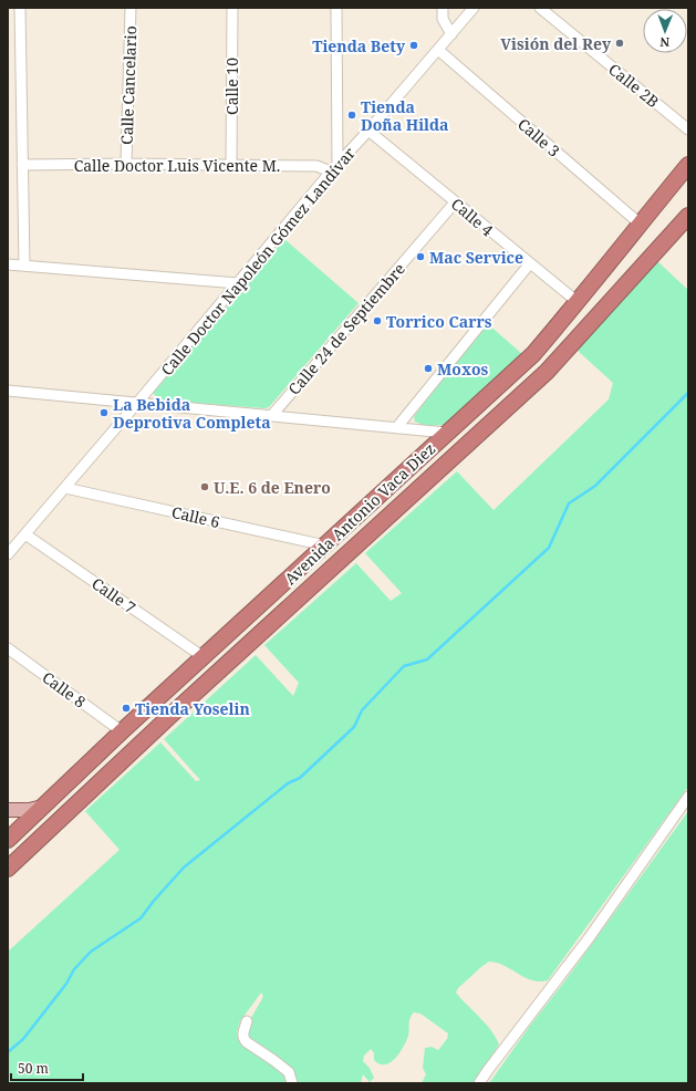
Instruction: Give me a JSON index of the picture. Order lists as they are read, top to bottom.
{
  "streets": {
    "highway": ["Avenida Antonio Vaca Diez"],
    "street": [
      "Calle Cancelario",
      "Calle 2B",
      "Calle 10",
      "Calle 3",
      "Calle Doctor Luis Vicente M.",
      "Calle 4",
      "Calle Doctor Napoleón Gómez Landívar",
      "Calle 24 de Septiembre",
      "Calle 6",
      "Calle 7",
      "Calle 8"
    ]
  },
  "crossings": [
    ["Calle Cancelario", "Calle Doctor Luis Vicente M."],
    ["Calle 10", "Calle Doctor Luis Vicente M."],
    ["Calle 3", "Calle Doctor Napoleón Gómez Landívar"],
    ["Calle 3", "Avenida Antonio Vaca Diez"],
    ["Calle Doctor Luis Vicente M.", "Calle Doctor Napoleón Gómez Landívar"],
    ["Calle 4", "Calle Doctor Napoleón Gómez Landívar"],
    ["Calle 4", "Calle 24 de Septiembre"],
    ["Calle 4", "Avenida Antonio Vaca Diez"],
    ["Calle Doctor Napoleón Gómez Landívar", "Calle 6"],
    ["Calle Doctor Napoleón Gómez Landívar", "Calle 7"],
    ["Avenida Antonio Vaca Diez", "Calle 6"],
    ["Avenida Antonio Vaca Diez", "Calle 7"],
    ["Avenida Antonio Vaca Diez", "Calle 8"]
  ],
  "places": [
    "Visión del Rey",
    "Tienda Bety",
    "Tienda Doña Hilda",
    "Mac Service",
    "Torrico Carrs",
    "Moxos",
    "La Bebida Deprotiva Completa",
    "U.E. 6 de Enero",
    "Tienda Yoselin"
  ],
  "scale_bar": "50 m",
  "north": "bottom"
}
